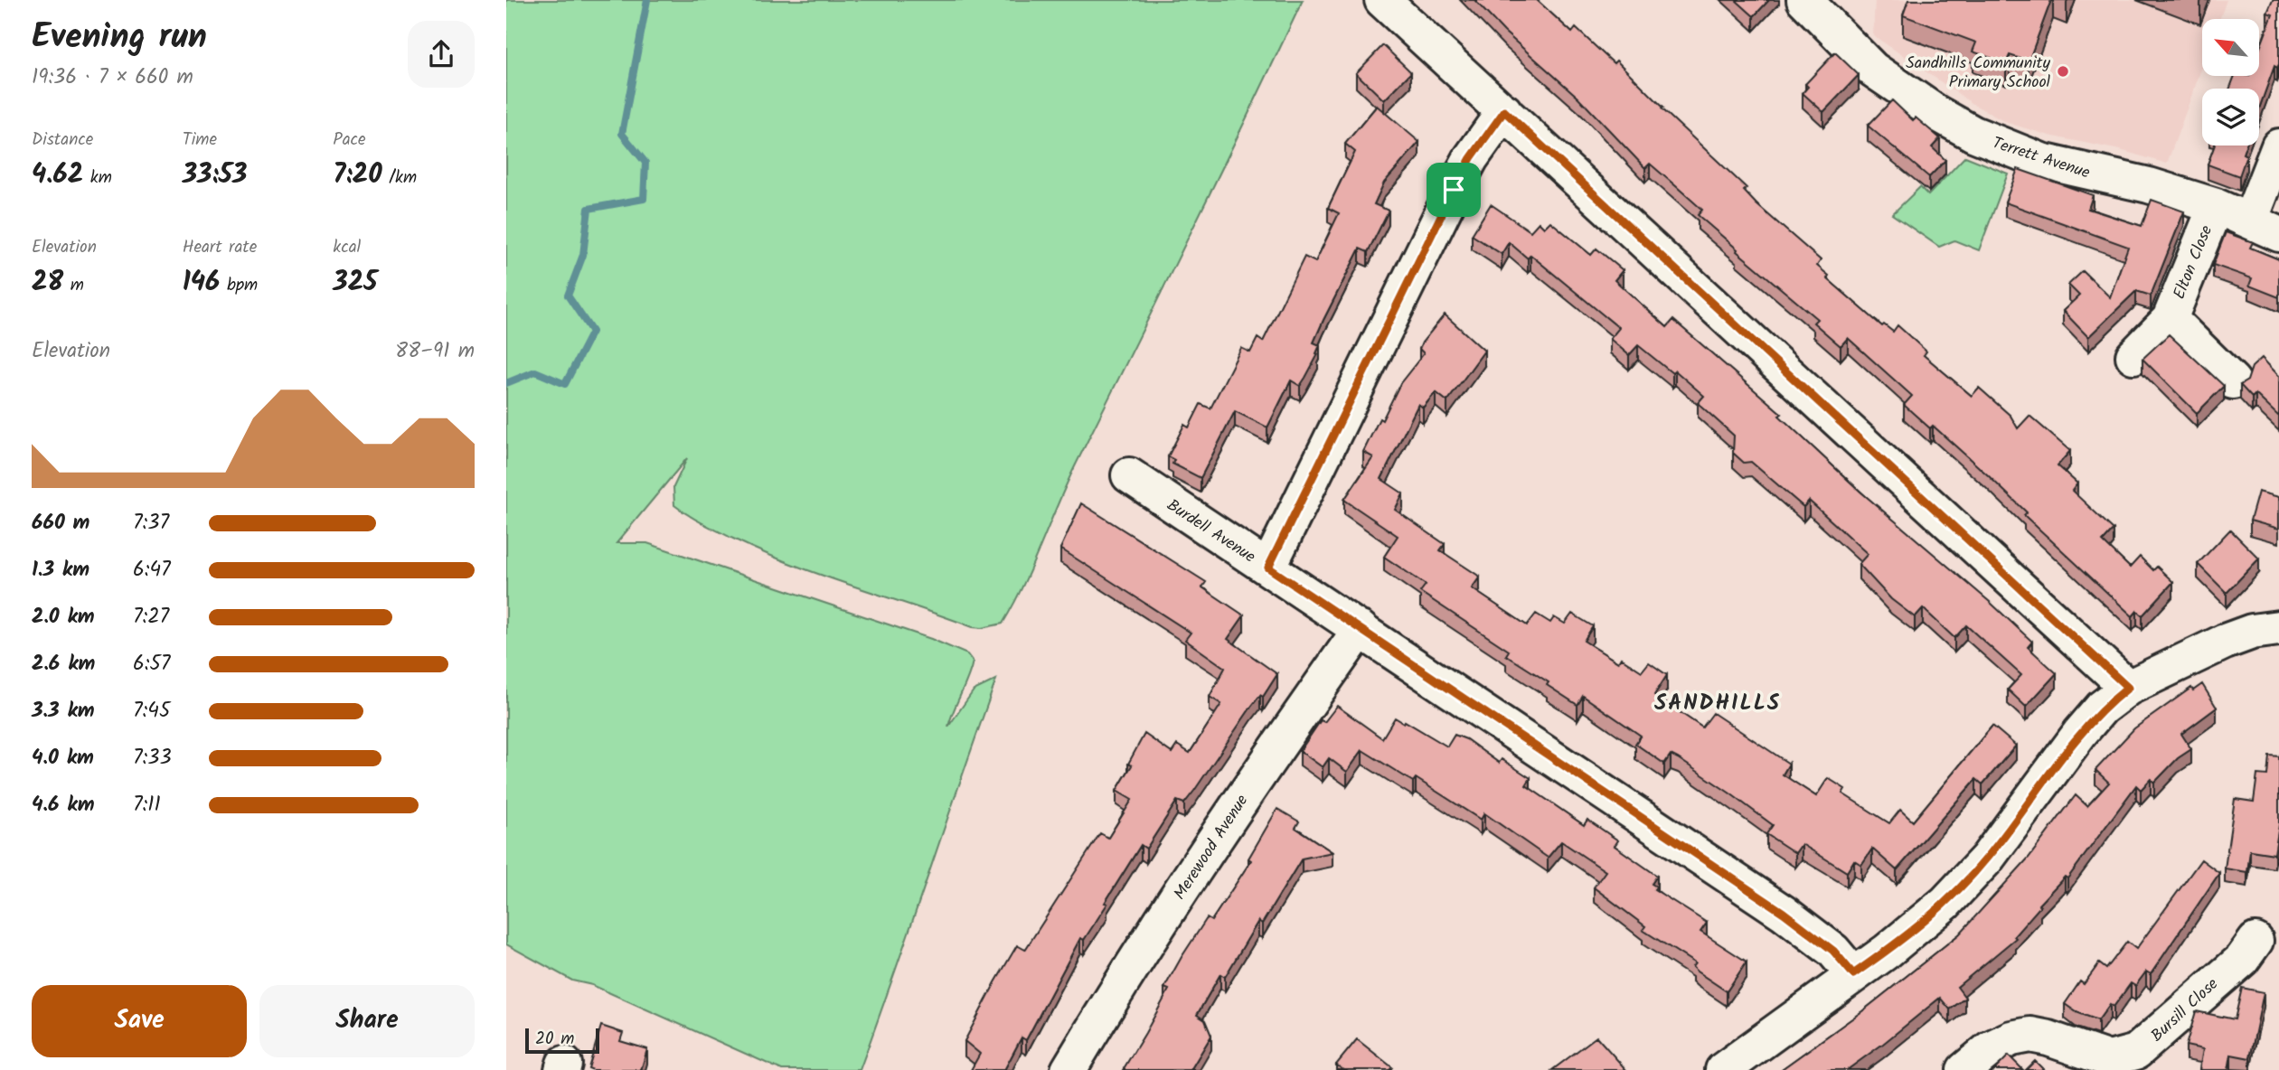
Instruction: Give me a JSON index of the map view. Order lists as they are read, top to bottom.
{
  "streets": {
    "street": [
      "Terrett Avenue",
      "Elton Close",
      "Burdell Avenue",
      "Merewood Avenue",
      "Bursill Close"
    ]
  },
  "crossings": [
    ["Terrett Avenue", "Elton Close"],
    ["Burdell Avenue", "Merewood Avenue"]
  ],
  "districts": ["SANDHILLS"],
  "places": ["Sandhills Community Primary School"],
  "scale_bar": "20 m",
  "north": "top left",
  "page": {
    "heading": ["Evening run", "19:36 · 7 × 660 m"],
    "stats": [
      ["Distance", "4.62 km"],
      ["Time", "33:53"],
      ["Pace", "7:20 /km"],
      ["Elevation", "28 m"],
      ["Heart rate", "146 bpm"],
      ["kcal", "325"]
    ],
    "chart": ["Elevation", "88–91 m"],
    "list": [
      {
        "name": "660 m",
        "note": "7:37"
      },
      {
        "name": "1.3 km",
        "note": "6:47"
      },
      {
        "name": "2.0 km",
        "note": "7:27"
      },
      {
        "name": "2.6 km",
        "note": "6:57"
      },
      {
        "name": "3.3 km",
        "note": "7:45"
      },
      {
        "name": "4.0 km",
        "note": "7:33"
      },
      {
        "name": "4.6 km",
        "note": "7:11"
      }
    ],
    "buttons": ["Save", "Share"],
    "scale": "20 m"
  }
}
